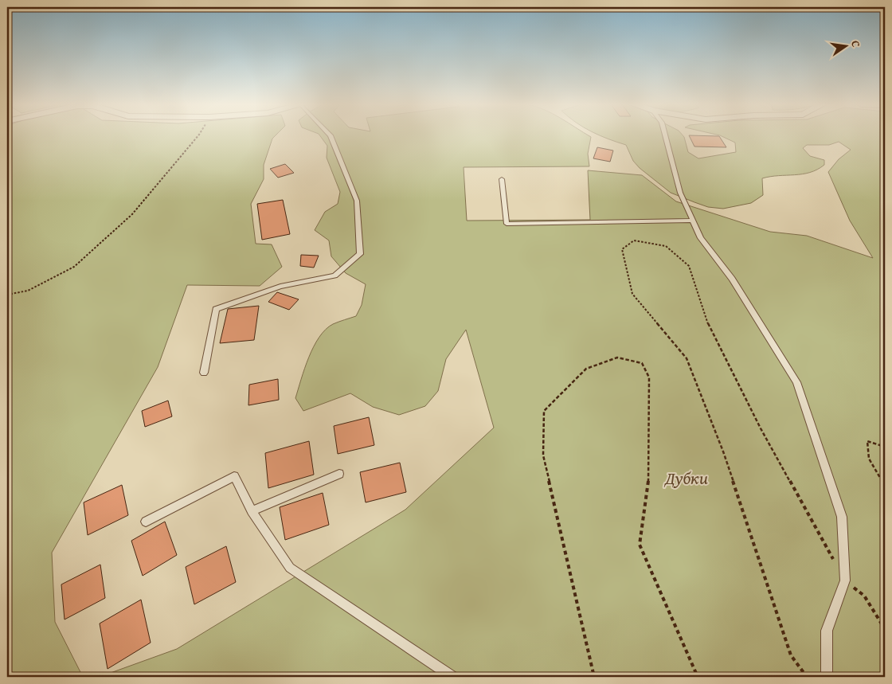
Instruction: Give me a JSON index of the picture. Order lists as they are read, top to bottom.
{
  "parks": ["Дубки"],
  "north": "right"
}
